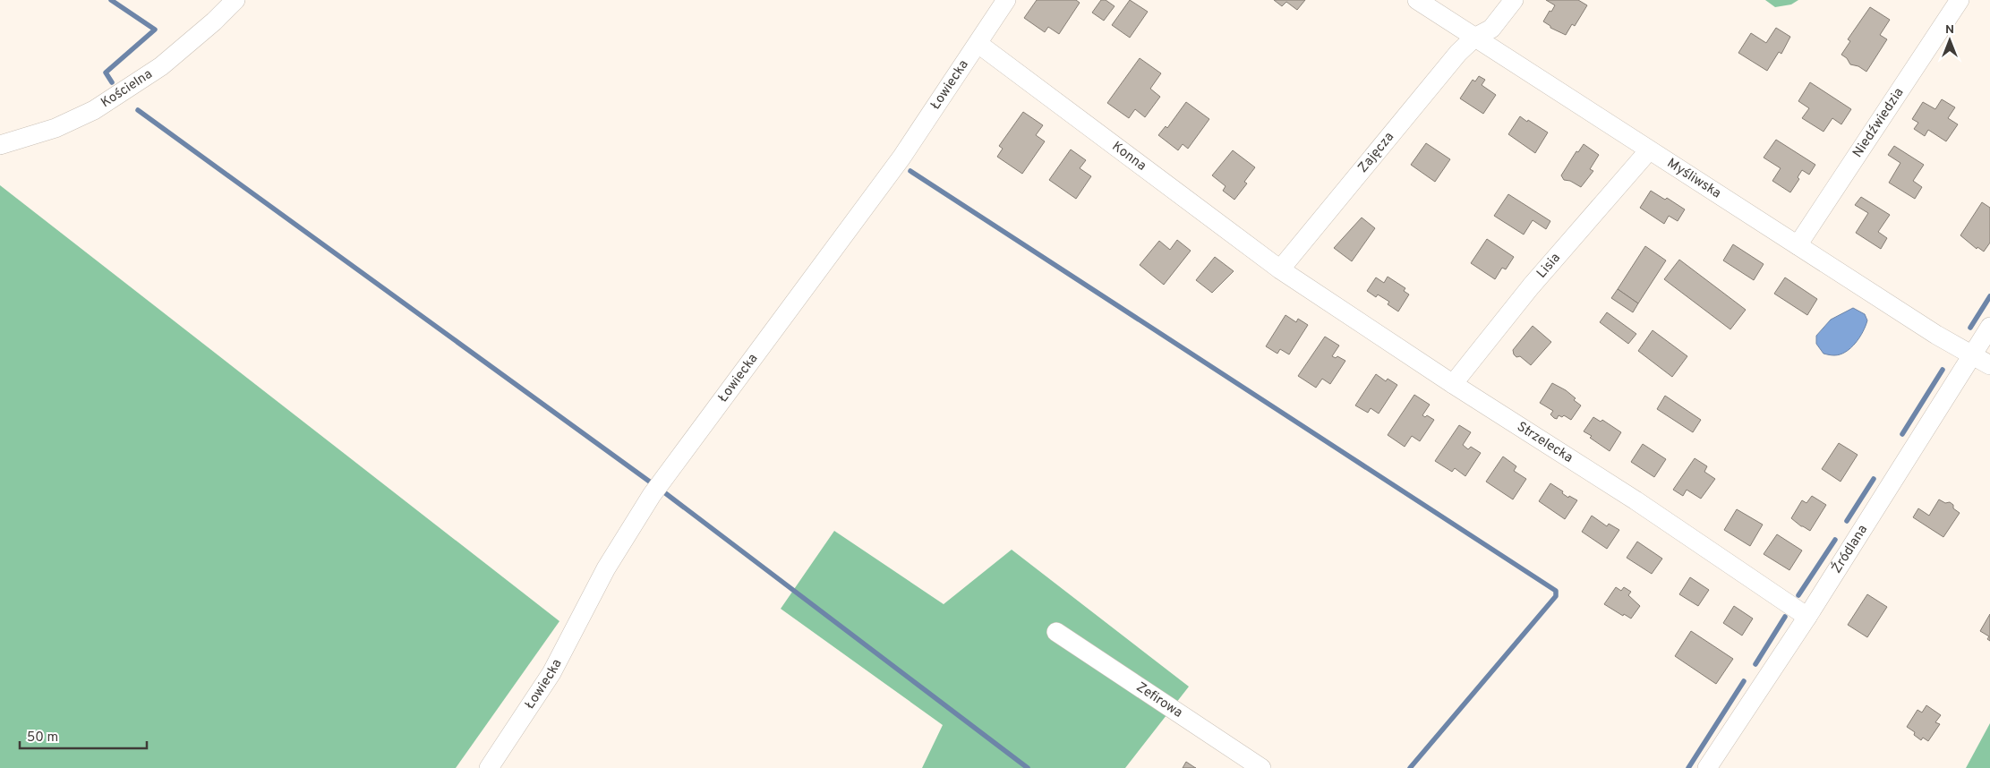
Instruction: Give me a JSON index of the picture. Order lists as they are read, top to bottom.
{
  "streets": {
    "street": [
      "Łowiecka",
      "Kościelna",
      "Niedźwiedzia",
      "Zajęcza",
      "Konna",
      "Myśliwska",
      "Lisia",
      "Strzelecka",
      "Źródlana",
      "Zefirowa"
    ]
  },
  "crossings": [
    ["Łowiecka", "Konna"],
    ["Niedźwiedzia", "Myśliwska"],
    ["Zajęcza", "Konna"],
    ["Zajęcza", "Myśliwska"],
    ["Zajęcza", "Strzelecka"],
    ["Konna", "Strzelecka"],
    ["Myśliwska", "Lisia"],
    ["Myśliwska", "Źródlana"],
    ["Lisia", "Strzelecka"],
    ["Strzelecka", "Źródlana"]
  ],
  "scale_bar": "50 m",
  "north": "top"
}
